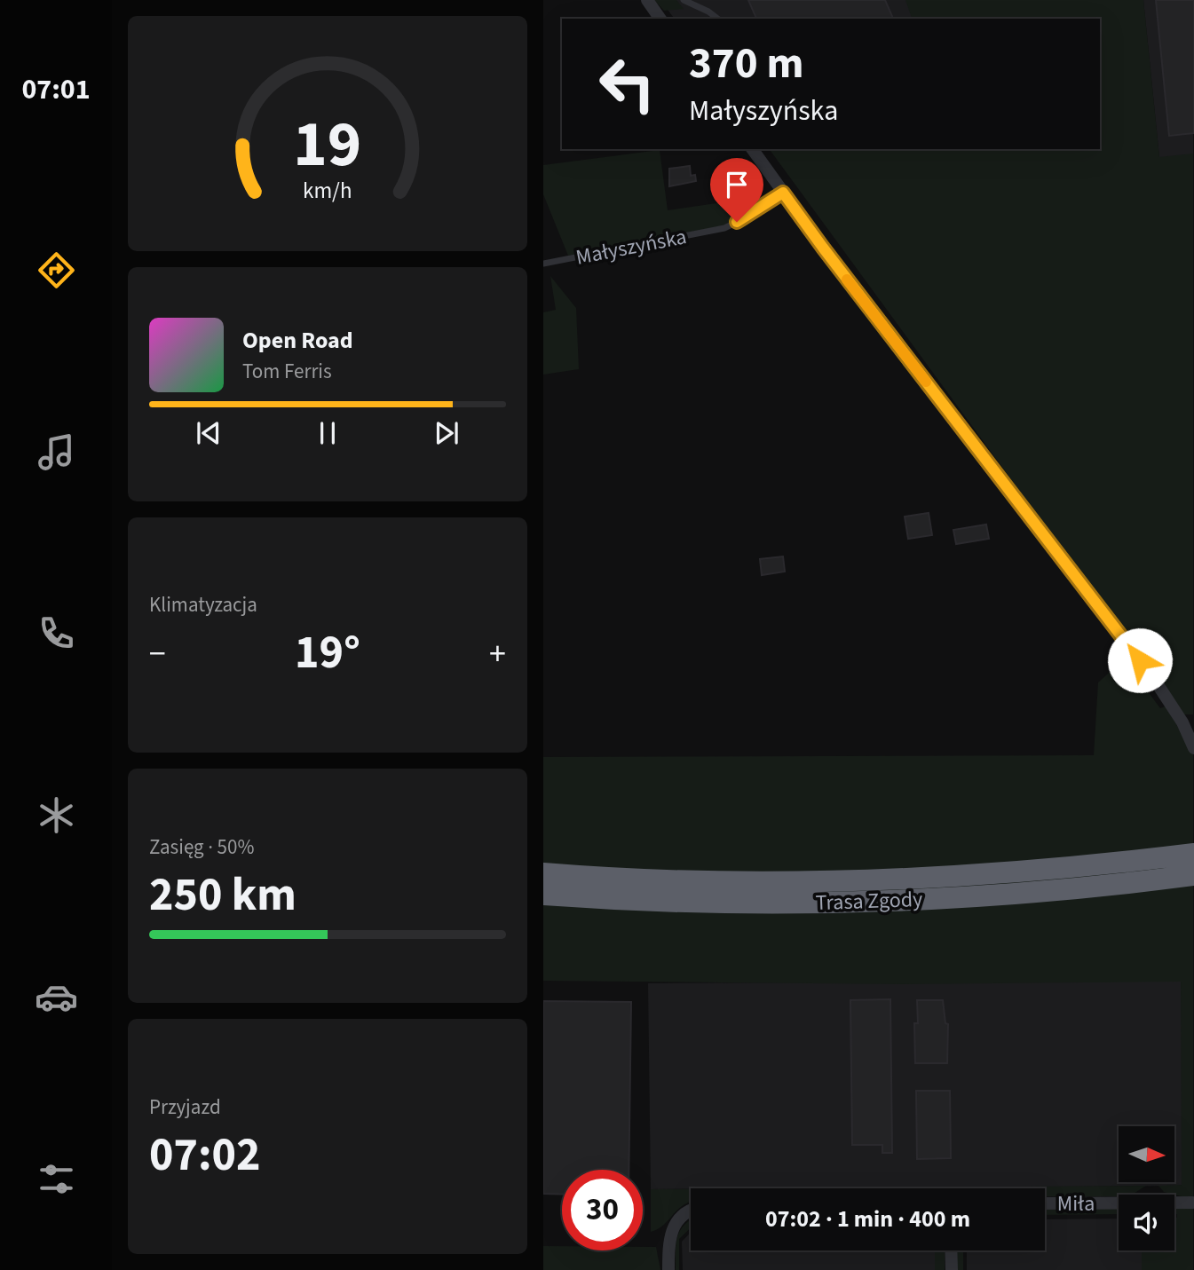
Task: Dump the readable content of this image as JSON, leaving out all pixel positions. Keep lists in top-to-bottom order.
{
  "streets": {
    "highway": ["Trasa Zgody"],
    "street": ["Miła"],
    "lane": ["Małyszyńska"]
  },
  "north": "right",
  "page": {
    "tabs": "07:01",
    "turn": ["370 m", "Małyszyńska"],
    "song": ["Open Road", "Tom Ferris"],
    "tile": [
      "Klimatyzacja",
      ["Zasięg · 50%", "250 km"],
      ["Przyjazd", "07:02"]
    ],
    "heat": ["−", "19°", "+"],
    "limit": "30",
    "trip": "07:02 · 1 min · 400 m",
    "gauge": ["19", "km/h"]
  }
}
